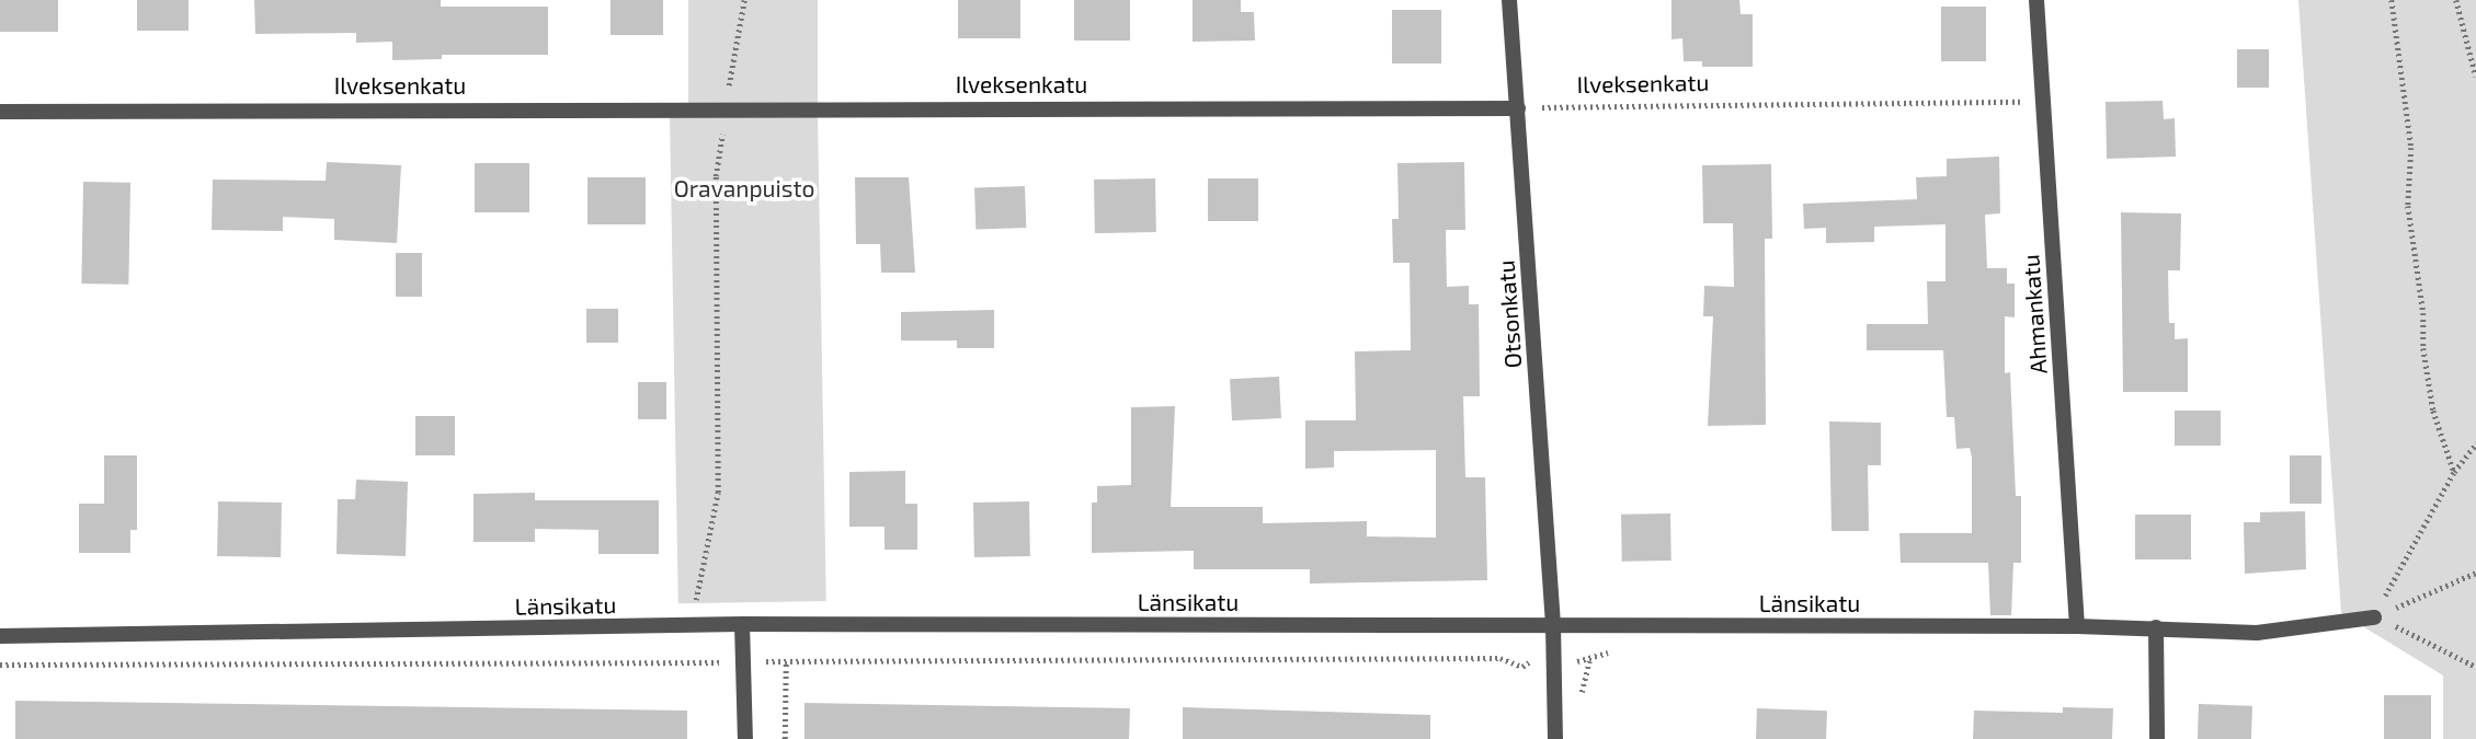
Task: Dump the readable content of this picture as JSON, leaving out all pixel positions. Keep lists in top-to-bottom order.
{
  "streets": {
    "street": [
      "Ilveksenkatu",
      "Otsonkatu",
      "Ahmankatu",
      "Länsikatu"
    ]
  },
  "crossings": [
    ["Ilveksenkatu", "Otsonkatu"],
    ["Ilveksenkatu", "Ahmankatu"],
    ["Otsonkatu", "Länsikatu"],
    ["Ahmankatu", "Länsikatu"]
  ],
  "parks": ["Oravanpuisto"]
}
